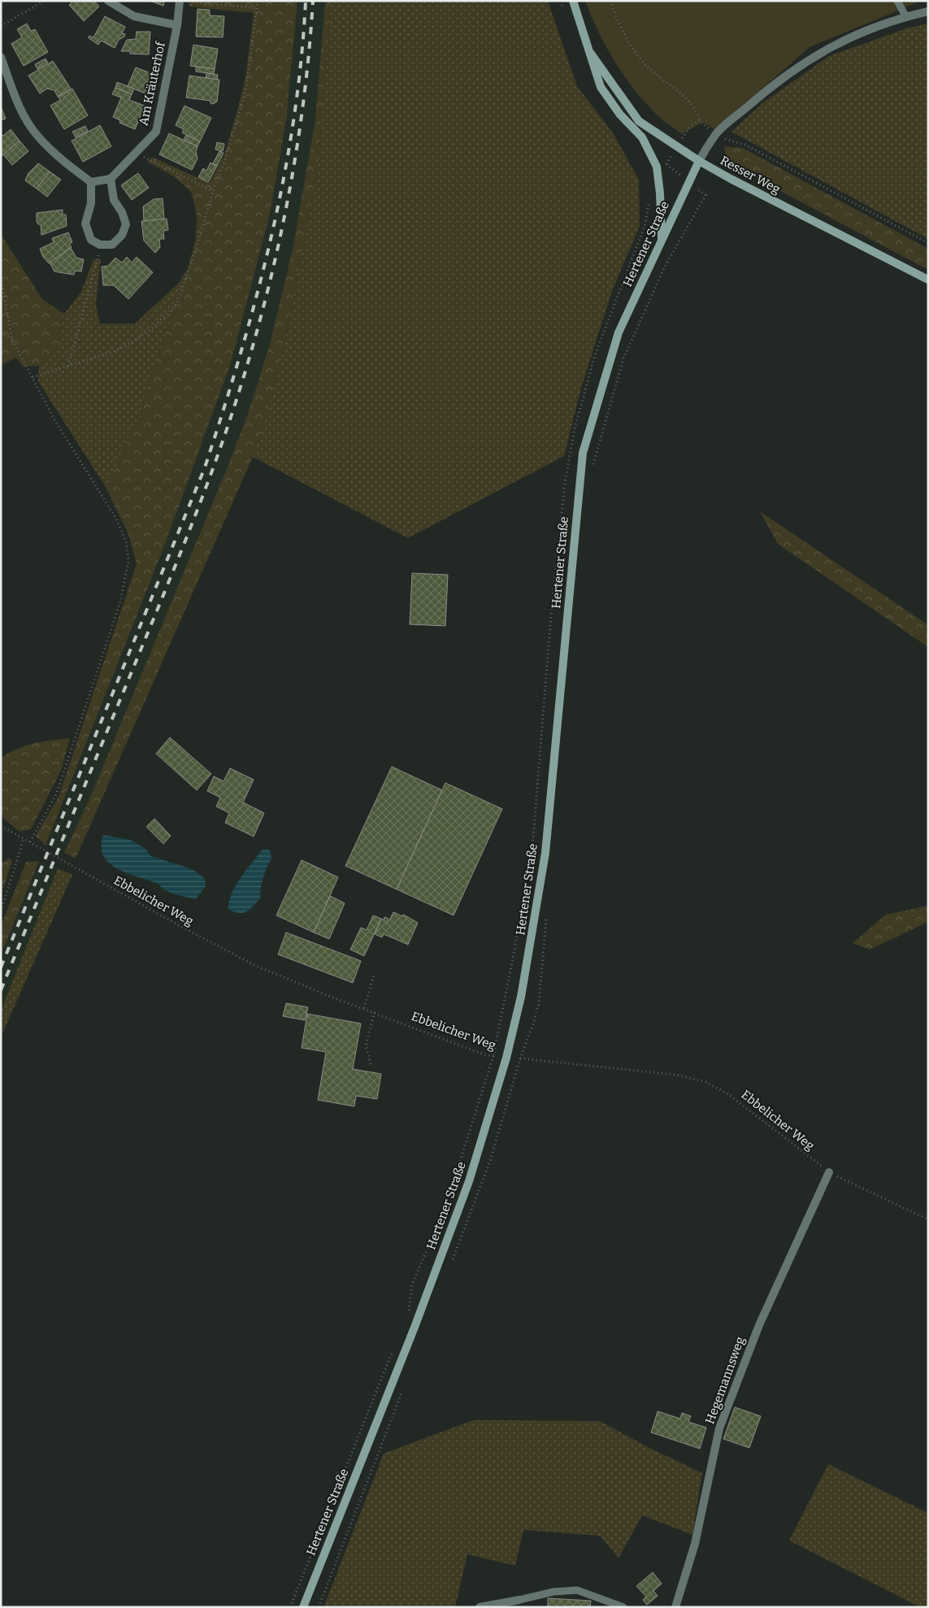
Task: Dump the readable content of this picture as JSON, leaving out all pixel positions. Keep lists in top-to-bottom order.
{
  "streets": {
    "main road": ["Resser Weg", "Hertener Straße"],
    "street": ["Am Kräuterhof", "Hegemannsweg"],
    "path": ["Ebbelicher Weg"]
  },
  "crossings": [
    ["Resser Weg", "Hertener Straße"],
    ["Hertener Straße", "Ebbelicher Weg"],
    ["Ebbelicher Weg", "Hegemannsweg"]
  ]
}
